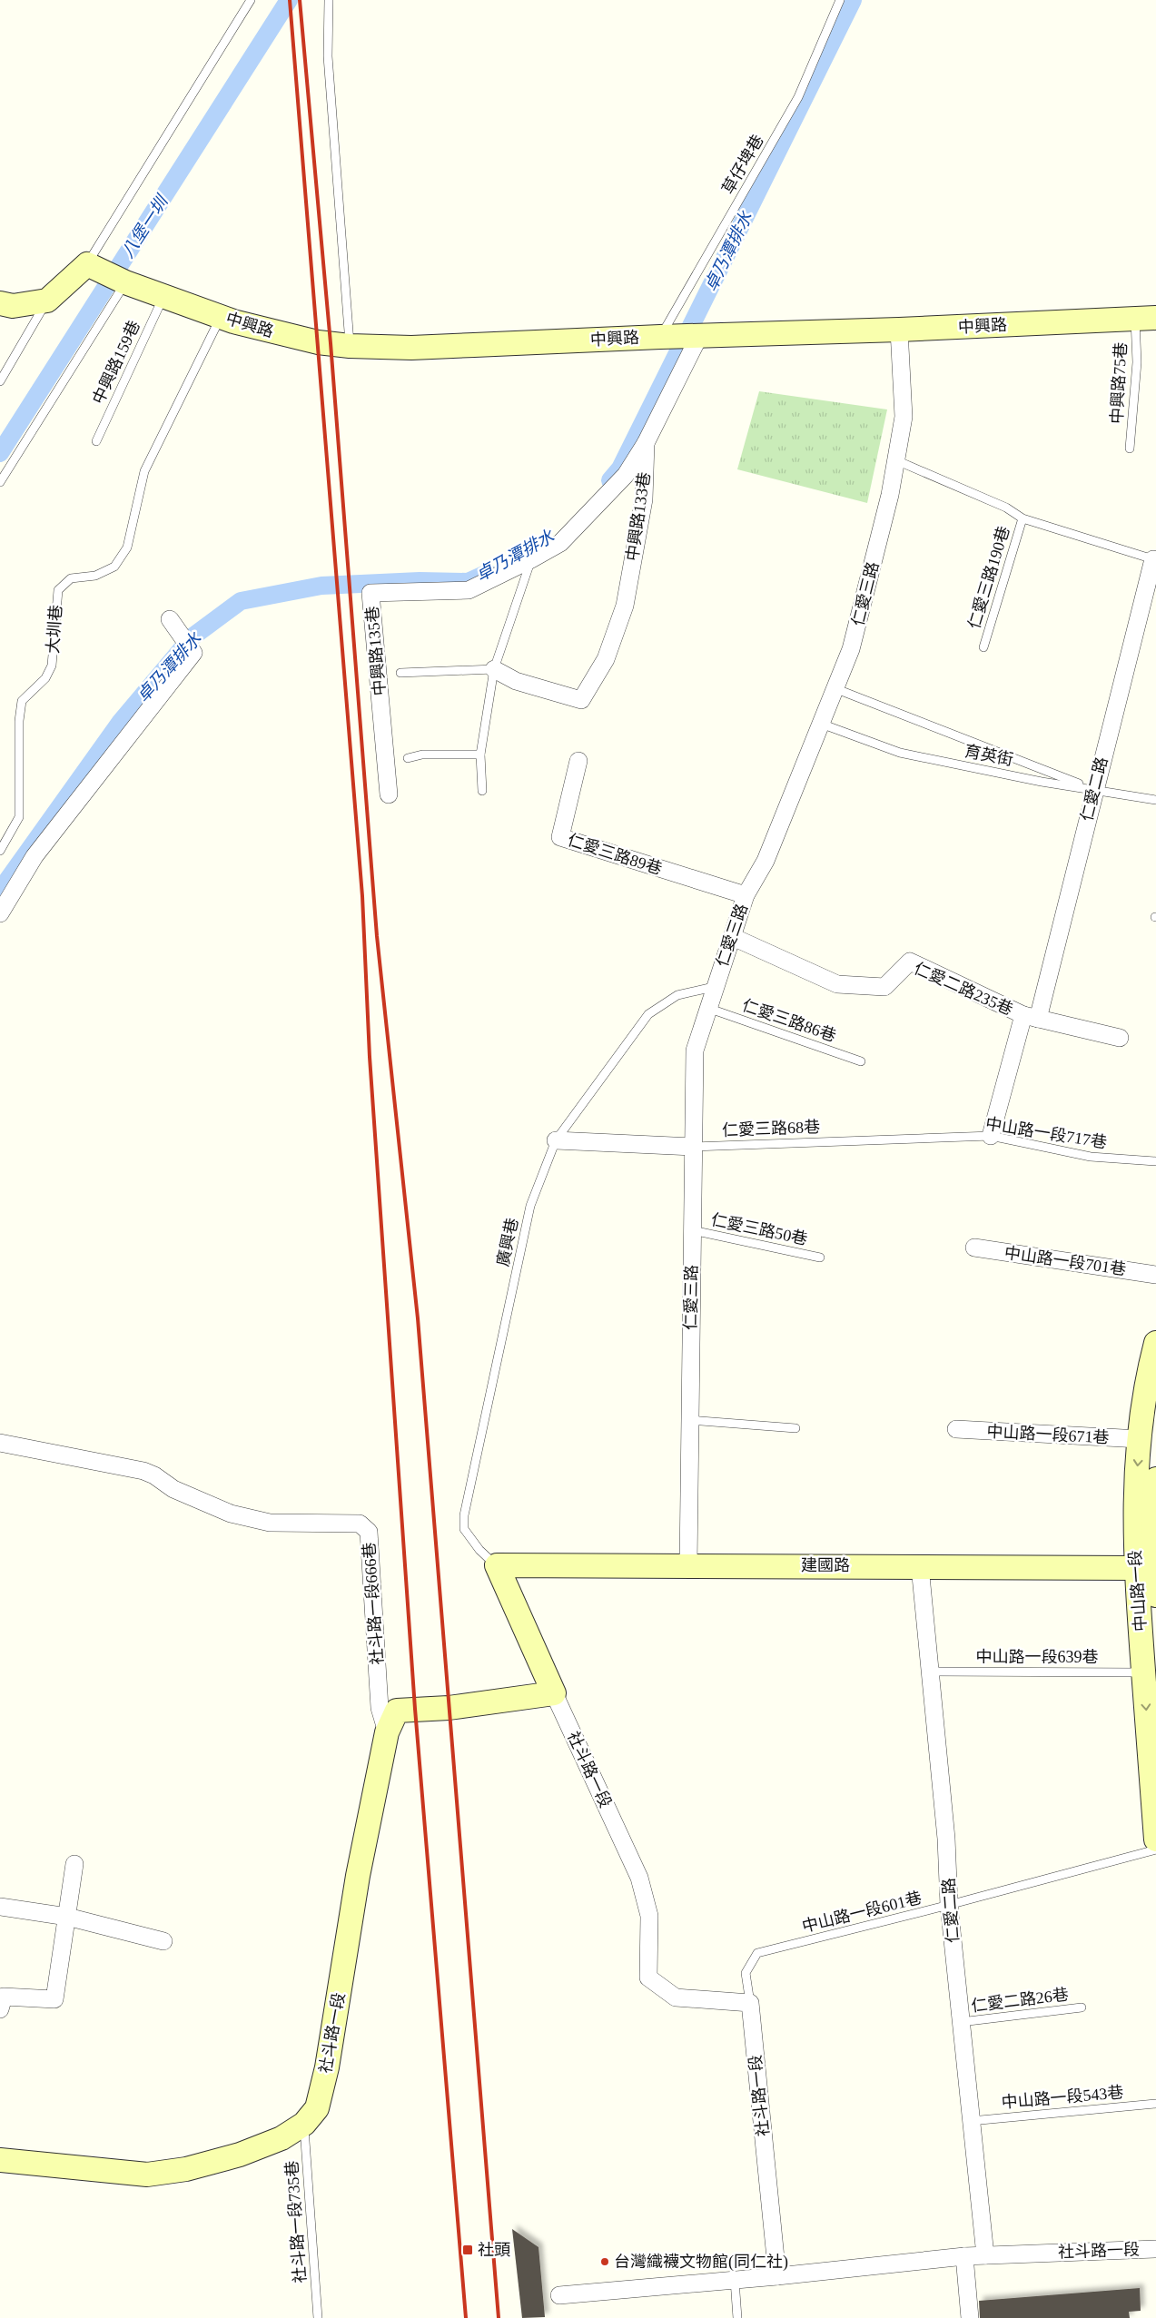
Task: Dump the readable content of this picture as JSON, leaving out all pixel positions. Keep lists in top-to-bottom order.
{
  "streets": {
    "street": [
      "中興路",
      "中興路133巷",
      "仁愛三路",
      "中興路135巷",
      "仁愛二路",
      "仁愛三路89巷",
      "仁愛二路235巷",
      "中山路一段701巷",
      "中山路一段671巷",
      "建國路",
      "中山路一段",
      "社斗路一段666巷",
      "社斗路一段"
    ],
    "lane": [
      "草仔埤巷",
      "中興路159巷",
      "中興路75巷",
      "仁愛三路190巷",
      "大圳巷",
      "育英街",
      "仁愛三路86巷",
      "仁愛三路68巷",
      "中山路一段717巷",
      "仁愛三路50巷",
      "廣興巷",
      "中山路一段639巷",
      "中山路一段601巷",
      "仁愛二路26巷",
      "中山路一段543巷",
      "社斗路一段735巷"
    ]
  },
  "crossings": [
    ["草仔埤巷", "中興路"],
    ["中興路", "中興路159巷"],
    ["中興路", "中興路75巷"],
    ["中興路", "中興路133巷"],
    ["中興路", "仁愛三路"],
    ["中興路", "大圳巷"],
    ["中興路133巷", "中興路135巷"],
    ["仁愛三路190巷", "仁愛三路"],
    ["仁愛三路", "育英街"],
    ["仁愛三路", "仁愛三路89巷"],
    ["仁愛三路", "仁愛二路235巷"],
    ["仁愛三路", "仁愛三路86巷"],
    ["仁愛三路", "仁愛三路68巷"],
    ["仁愛三路", "仁愛三路50巷"],
    ["仁愛三路", "廣興巷"],
    ["仁愛三路", "建國路"],
    ["育英街", "仁愛二路"],
    ["仁愛二路", "仁愛二路235巷"],
    ["仁愛二路", "中山路一段717巷"],
    ["仁愛二路", "建國路"],
    ["仁愛二路", "中山路一段639巷"],
    ["仁愛二路", "社斗路一段"],
    ["仁愛二路", "中山路一段601巷"],
    ["仁愛二路", "仁愛二路26巷"],
    ["仁愛二路", "中山路一段543巷"],
    ["仁愛三路68巷", "中山路一段717巷"],
    ["廣興巷", "建國路"],
    ["中山路一段671巷", "中山路一段"],
    ["建國路", "中山路一段"],
    ["中山路一段", "中山路一段639巷"],
    ["社斗路一段666巷", "社斗路一段"],
    ["社斗路一段", "中山路一段601巷"],
    ["社斗路一段", "社斗路一段735巷"]
  ],
  "one_way": ["中山路一段"],
  "water": ["八堡一圳", "卓乃潭排水"],
  "places": {
    "transit": ["社頭"],
    "other": ["台灣織襪文物館(同仁社)"]
  }
}
